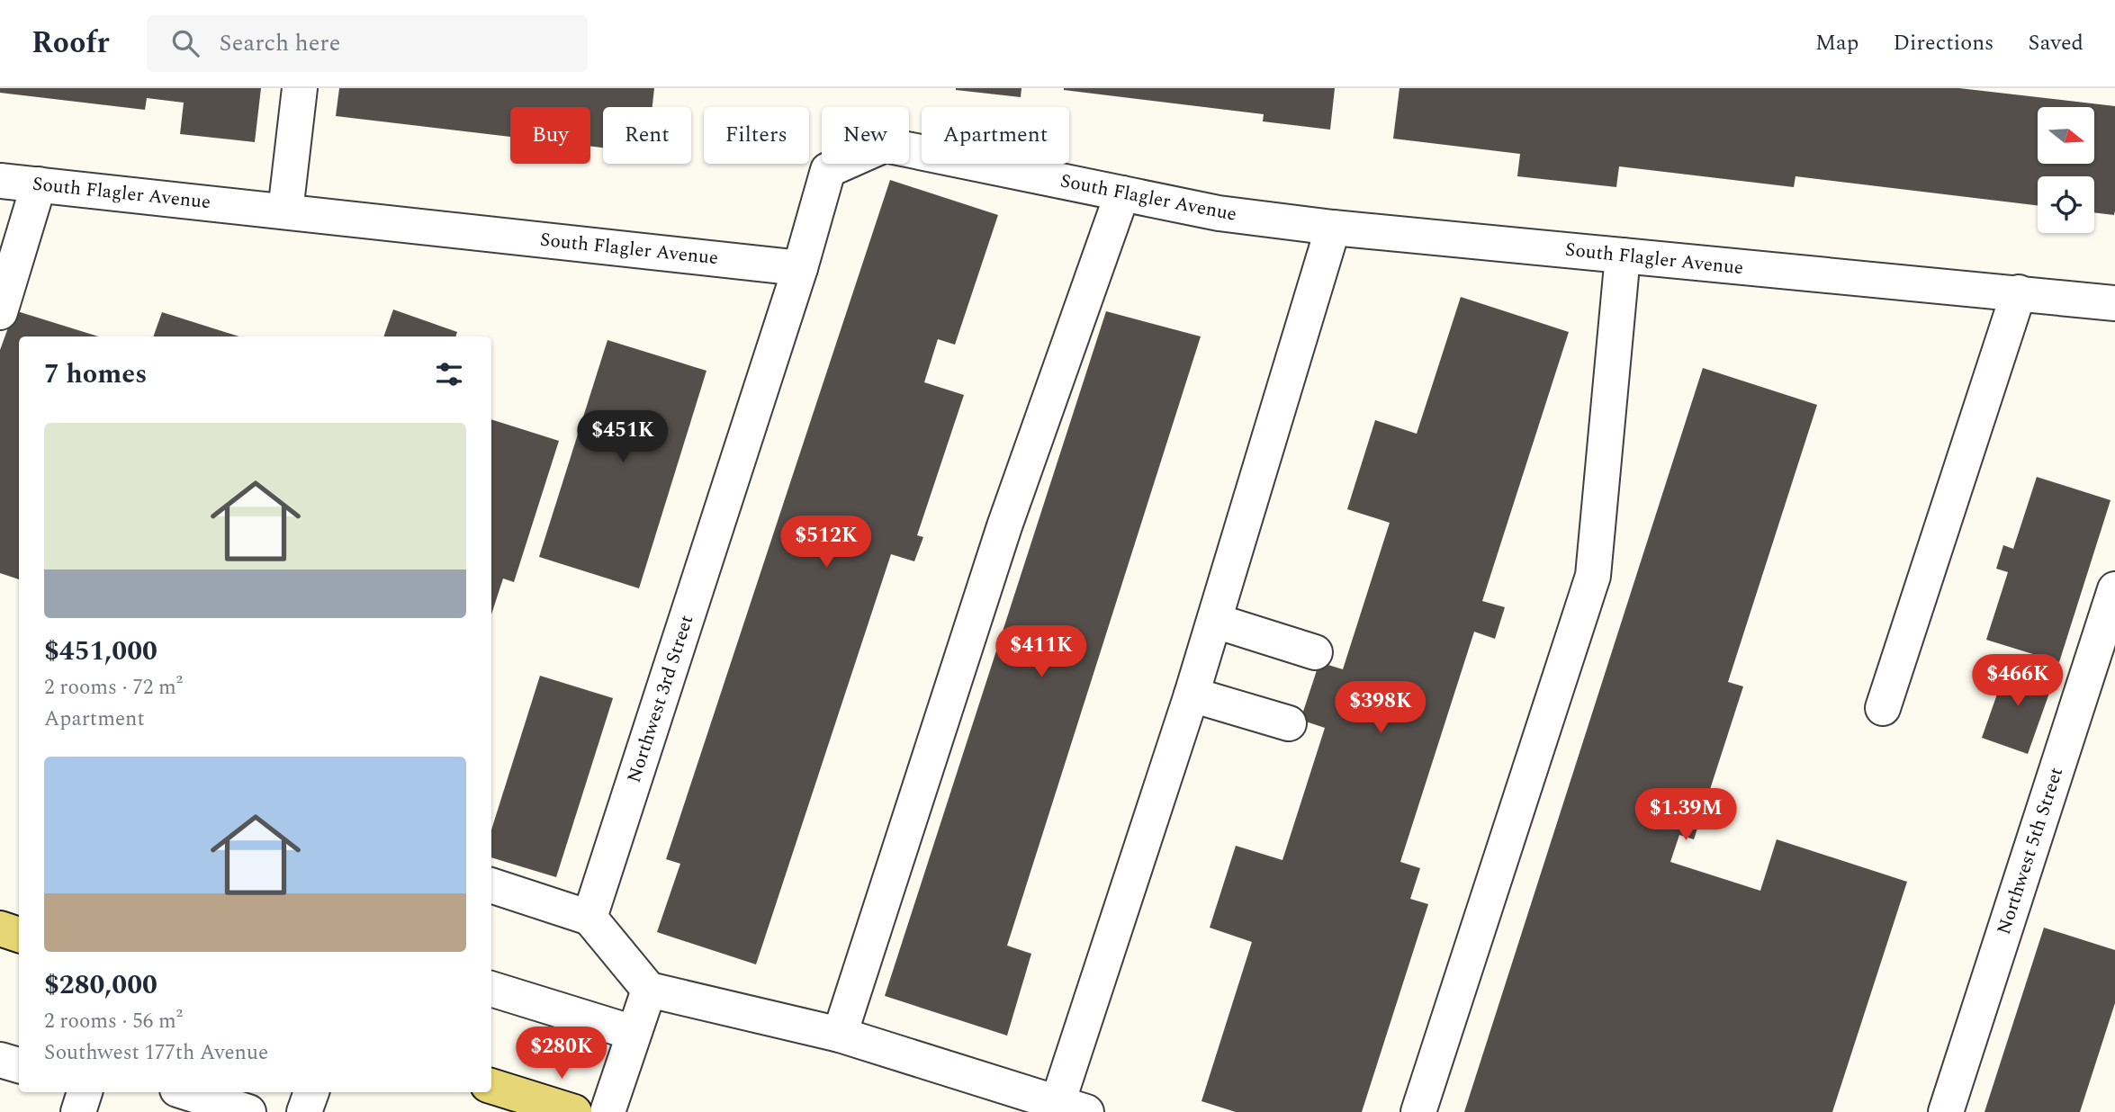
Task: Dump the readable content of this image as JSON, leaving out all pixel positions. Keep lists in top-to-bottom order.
{
  "streets": {
    "street": ["South Flagler Avenue", "Northwest 3rd Street", "Northwest 5th Street"]
  },
  "crossings": [
    ["South Flagler Avenue", "Northwest 3rd Street"]
  ],
  "north": "right",
  "page": {
    "header": "Roofr",
    "search": "Search here",
    "nav": ["Map", "Directions", "Saved"],
    "chip": [
      "Buy",
      "Rent",
      "Filters",
      "New",
      "Apartment"
    ],
    "heading": "7 homes",
    "price": [
      "$451K",
      "$512K",
      "$411K",
      "$466K",
      "$398K",
      "$1.39M",
      "$280K"
    ],
    "list": [
      {
        "name": "$451,000",
        "note": "2 rooms · 72 m² · Apartment"
      },
      {
        "name": "$280,000",
        "note": "2 rooms · 56 m² · Southwest 177th Avenue"
      }
    ]
  }
}
